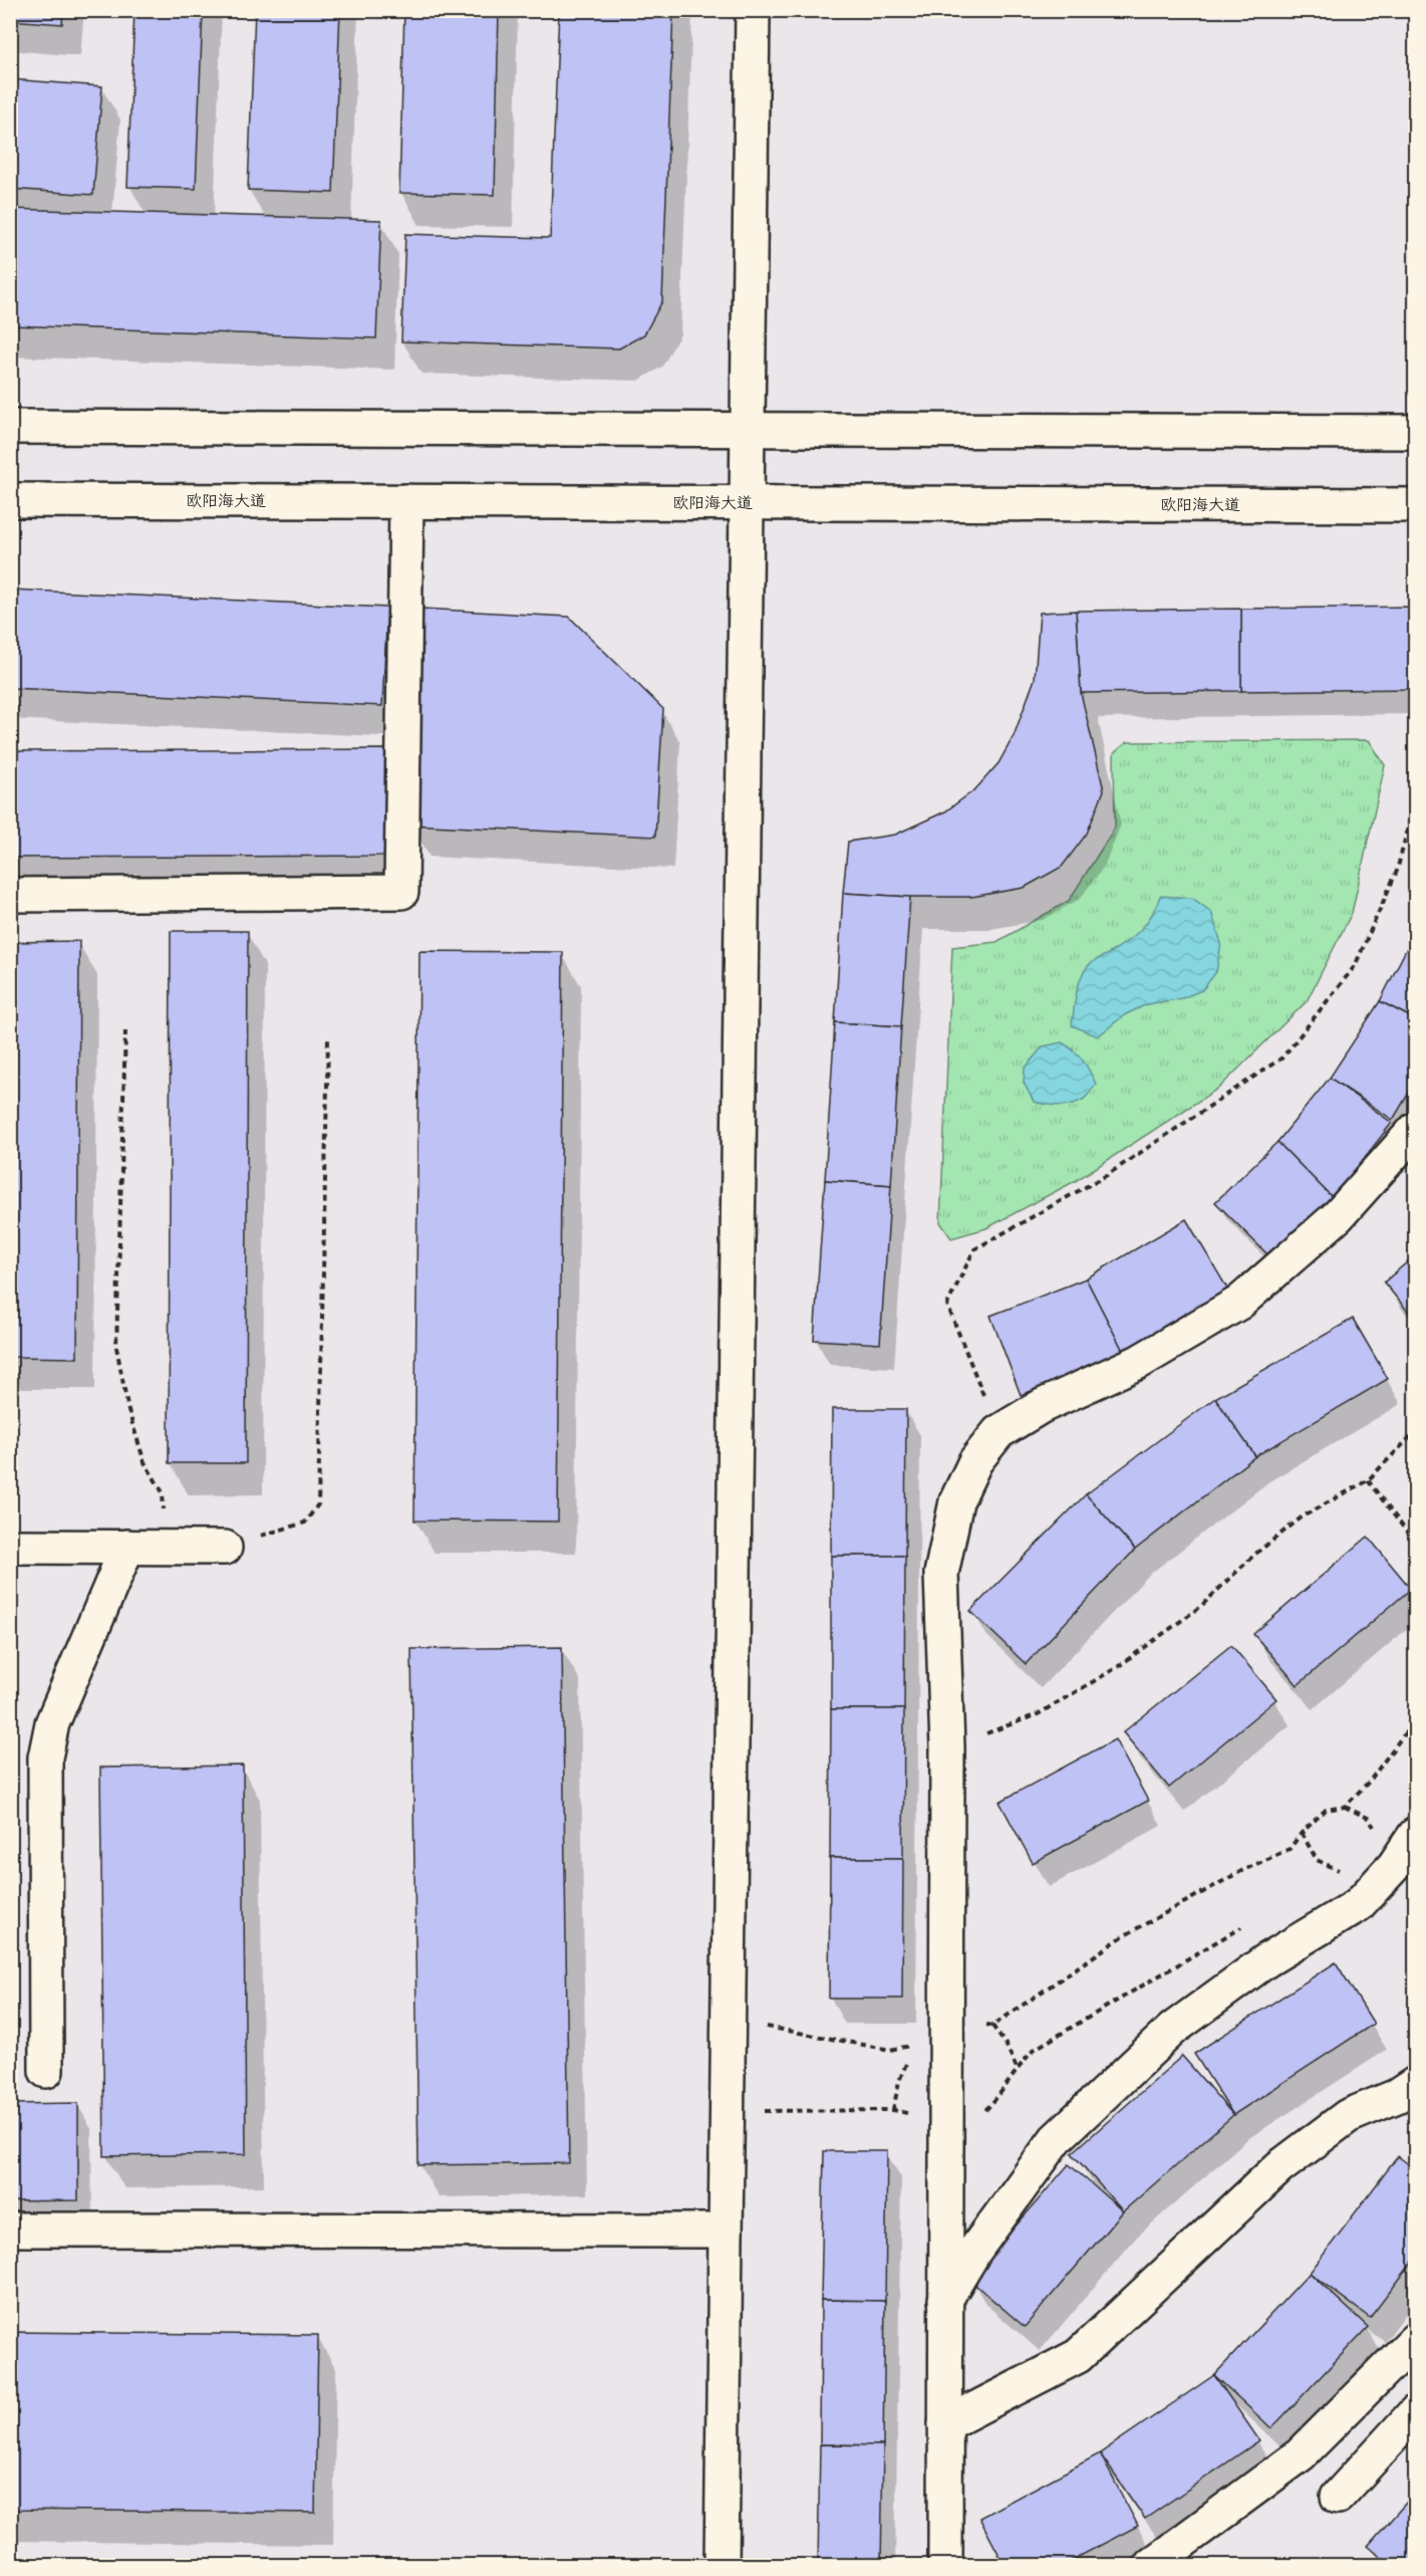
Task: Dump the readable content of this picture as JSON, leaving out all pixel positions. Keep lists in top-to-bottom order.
{
  "streets": {
    "main road": ["欧阳海大道"]
  }
}
